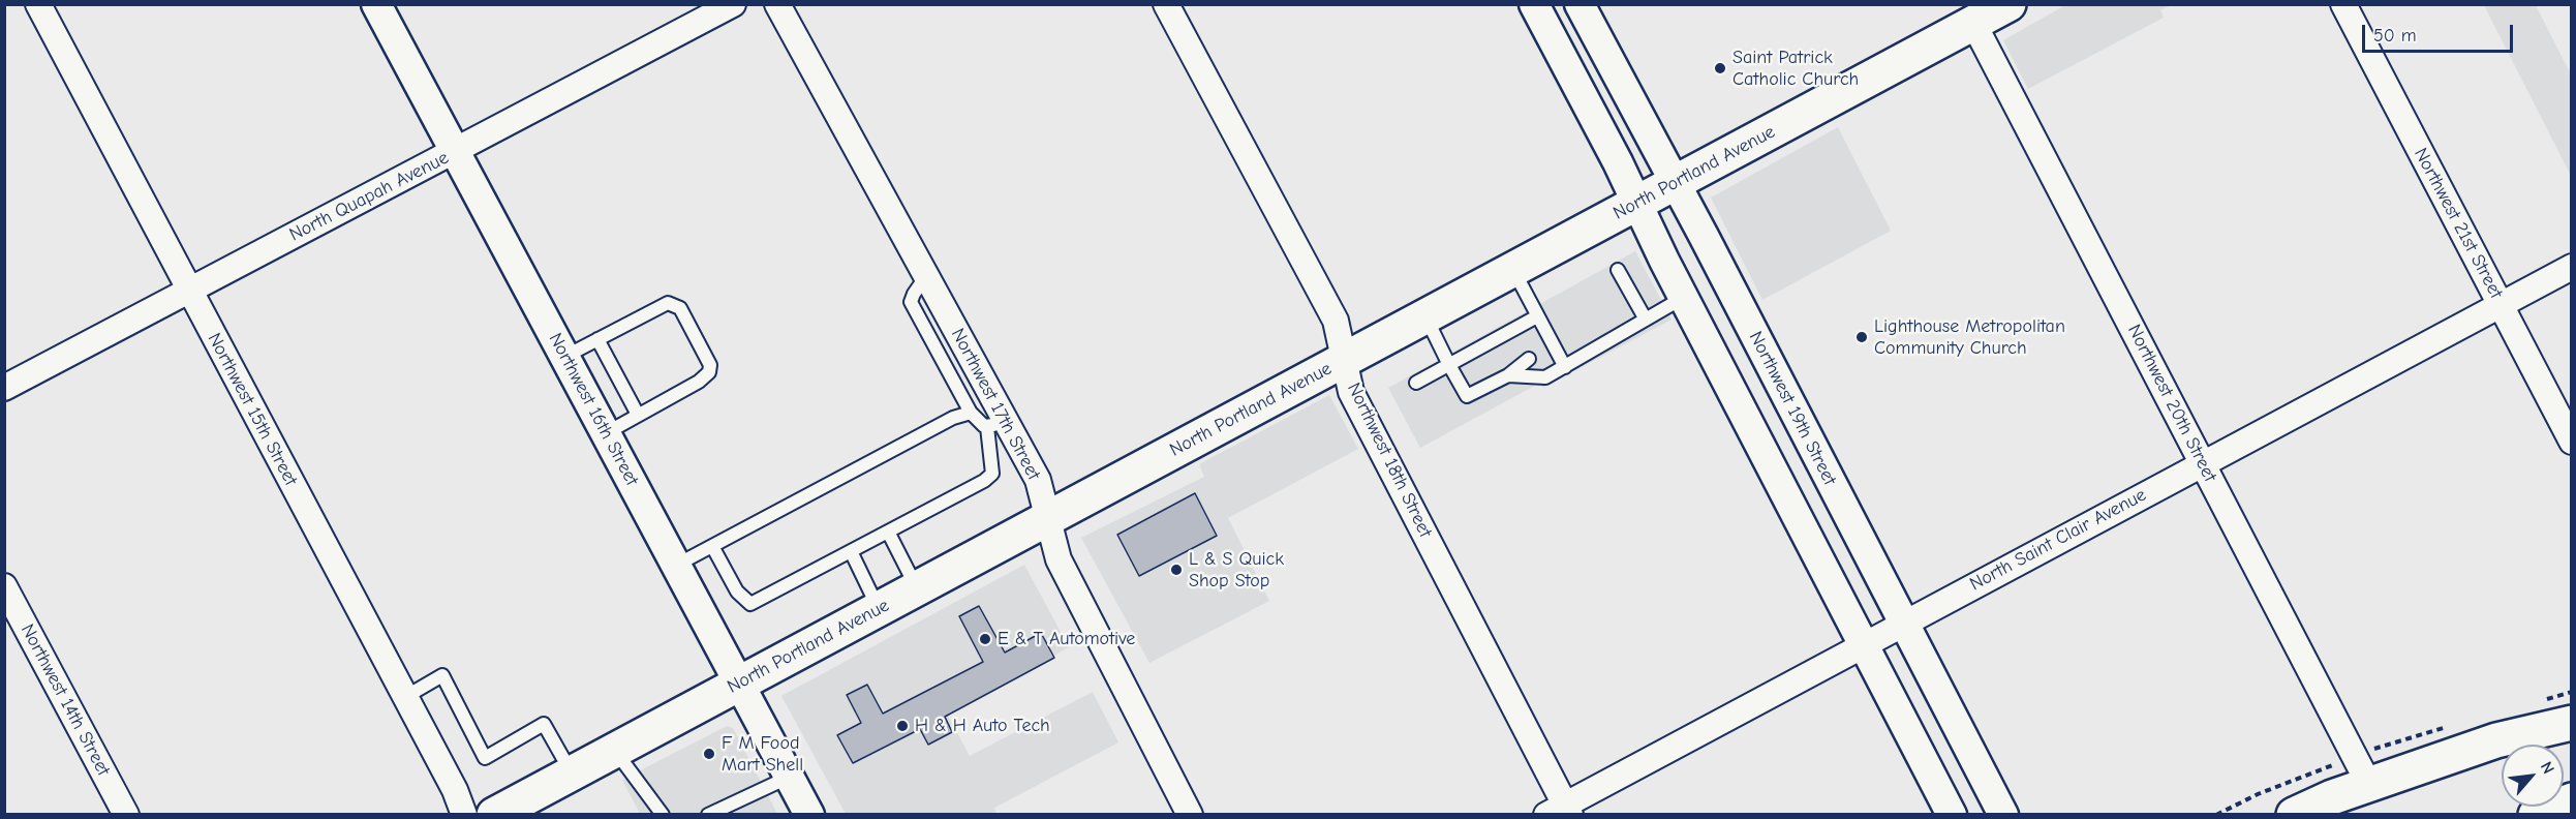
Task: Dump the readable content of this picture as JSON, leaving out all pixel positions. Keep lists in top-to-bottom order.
{
  "streets": {
    "main road": ["North Portland Avenue"],
    "street": [
      "North Quapah Avenue",
      "Northwest 21st Street",
      "Northwest 20th Street",
      "Northwest 17th Street",
      "Northwest 19th Street",
      "Northwest 15th Street",
      "Northwest 16th Street",
      "Northwest 18th Street",
      "North Saint Clair Avenue",
      "Northwest 14th Street"
    ]
  },
  "crossings": [
    ["North Portland Avenue", "Northwest 20th Street"],
    ["North Portland Avenue", "Northwest 17th Street"],
    ["North Portland Avenue", "Northwest 19th Street"],
    ["North Portland Avenue", "Northwest 16th Street"],
    ["North Portland Avenue", "Northwest 18th Street"],
    ["North Quapah Avenue", "Northwest 15th Street"],
    ["North Quapah Avenue", "Northwest 16th Street"],
    ["Northwest 21st Street", "North Saint Clair Avenue"],
    ["Northwest 20th Street", "North Saint Clair Avenue"],
    ["Northwest 19th Street", "North Saint Clair Avenue"],
    ["Northwest 18th Street", "North Saint Clair Avenue"]
  ],
  "places": [
    "Saint Patrick Catholic Church",
    "Lighthouse Metropolitan Community Church",
    "L & S Quick Shop Stop",
    "E & T Automotive",
    "H & H Auto Tech",
    "F M Food Mart Shell"
  ],
  "scale_bar": "50 m",
  "north": "top right"
}
